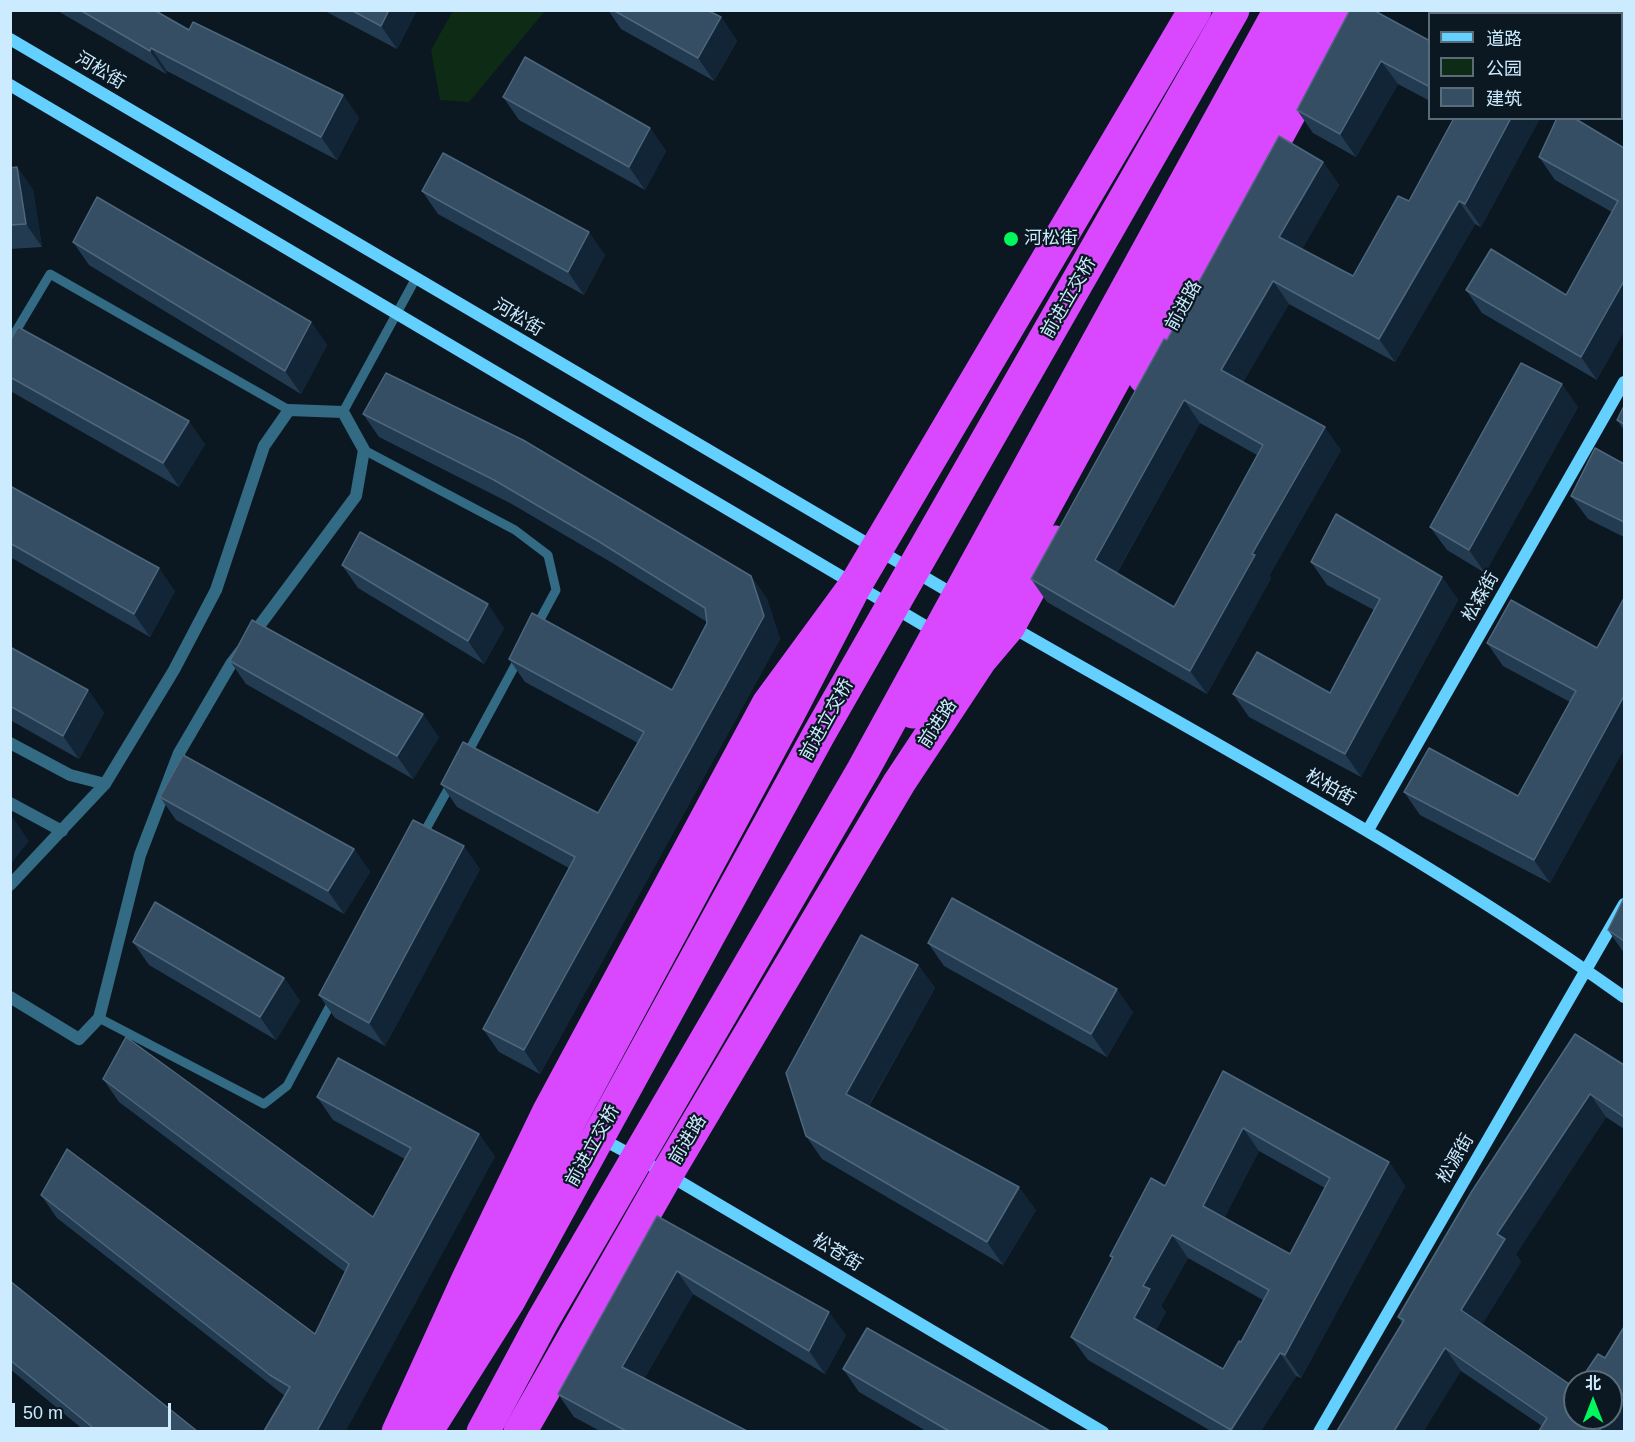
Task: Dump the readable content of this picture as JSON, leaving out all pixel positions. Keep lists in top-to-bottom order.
{
  "streets": {
    "highway": ["前进立交桥", "前进路"],
    "street": [
      "河松街",
      "松森街",
      "松柏街",
      "松源街",
      "松苍街"
    ]
  },
  "crossings": [
    ["河松街", "前进路"],
    ["河松街", "松柏街"],
    ["前进路", "松柏街"],
    ["前进路", "松苍街"],
    ["松森街", "松柏街"],
    ["松柏街", "松源街"]
  ],
  "places": ["河松街"],
  "legend": ["道路", "公园", "建筑"],
  "scale_bar": "50 m",
  "north": "top"
}
